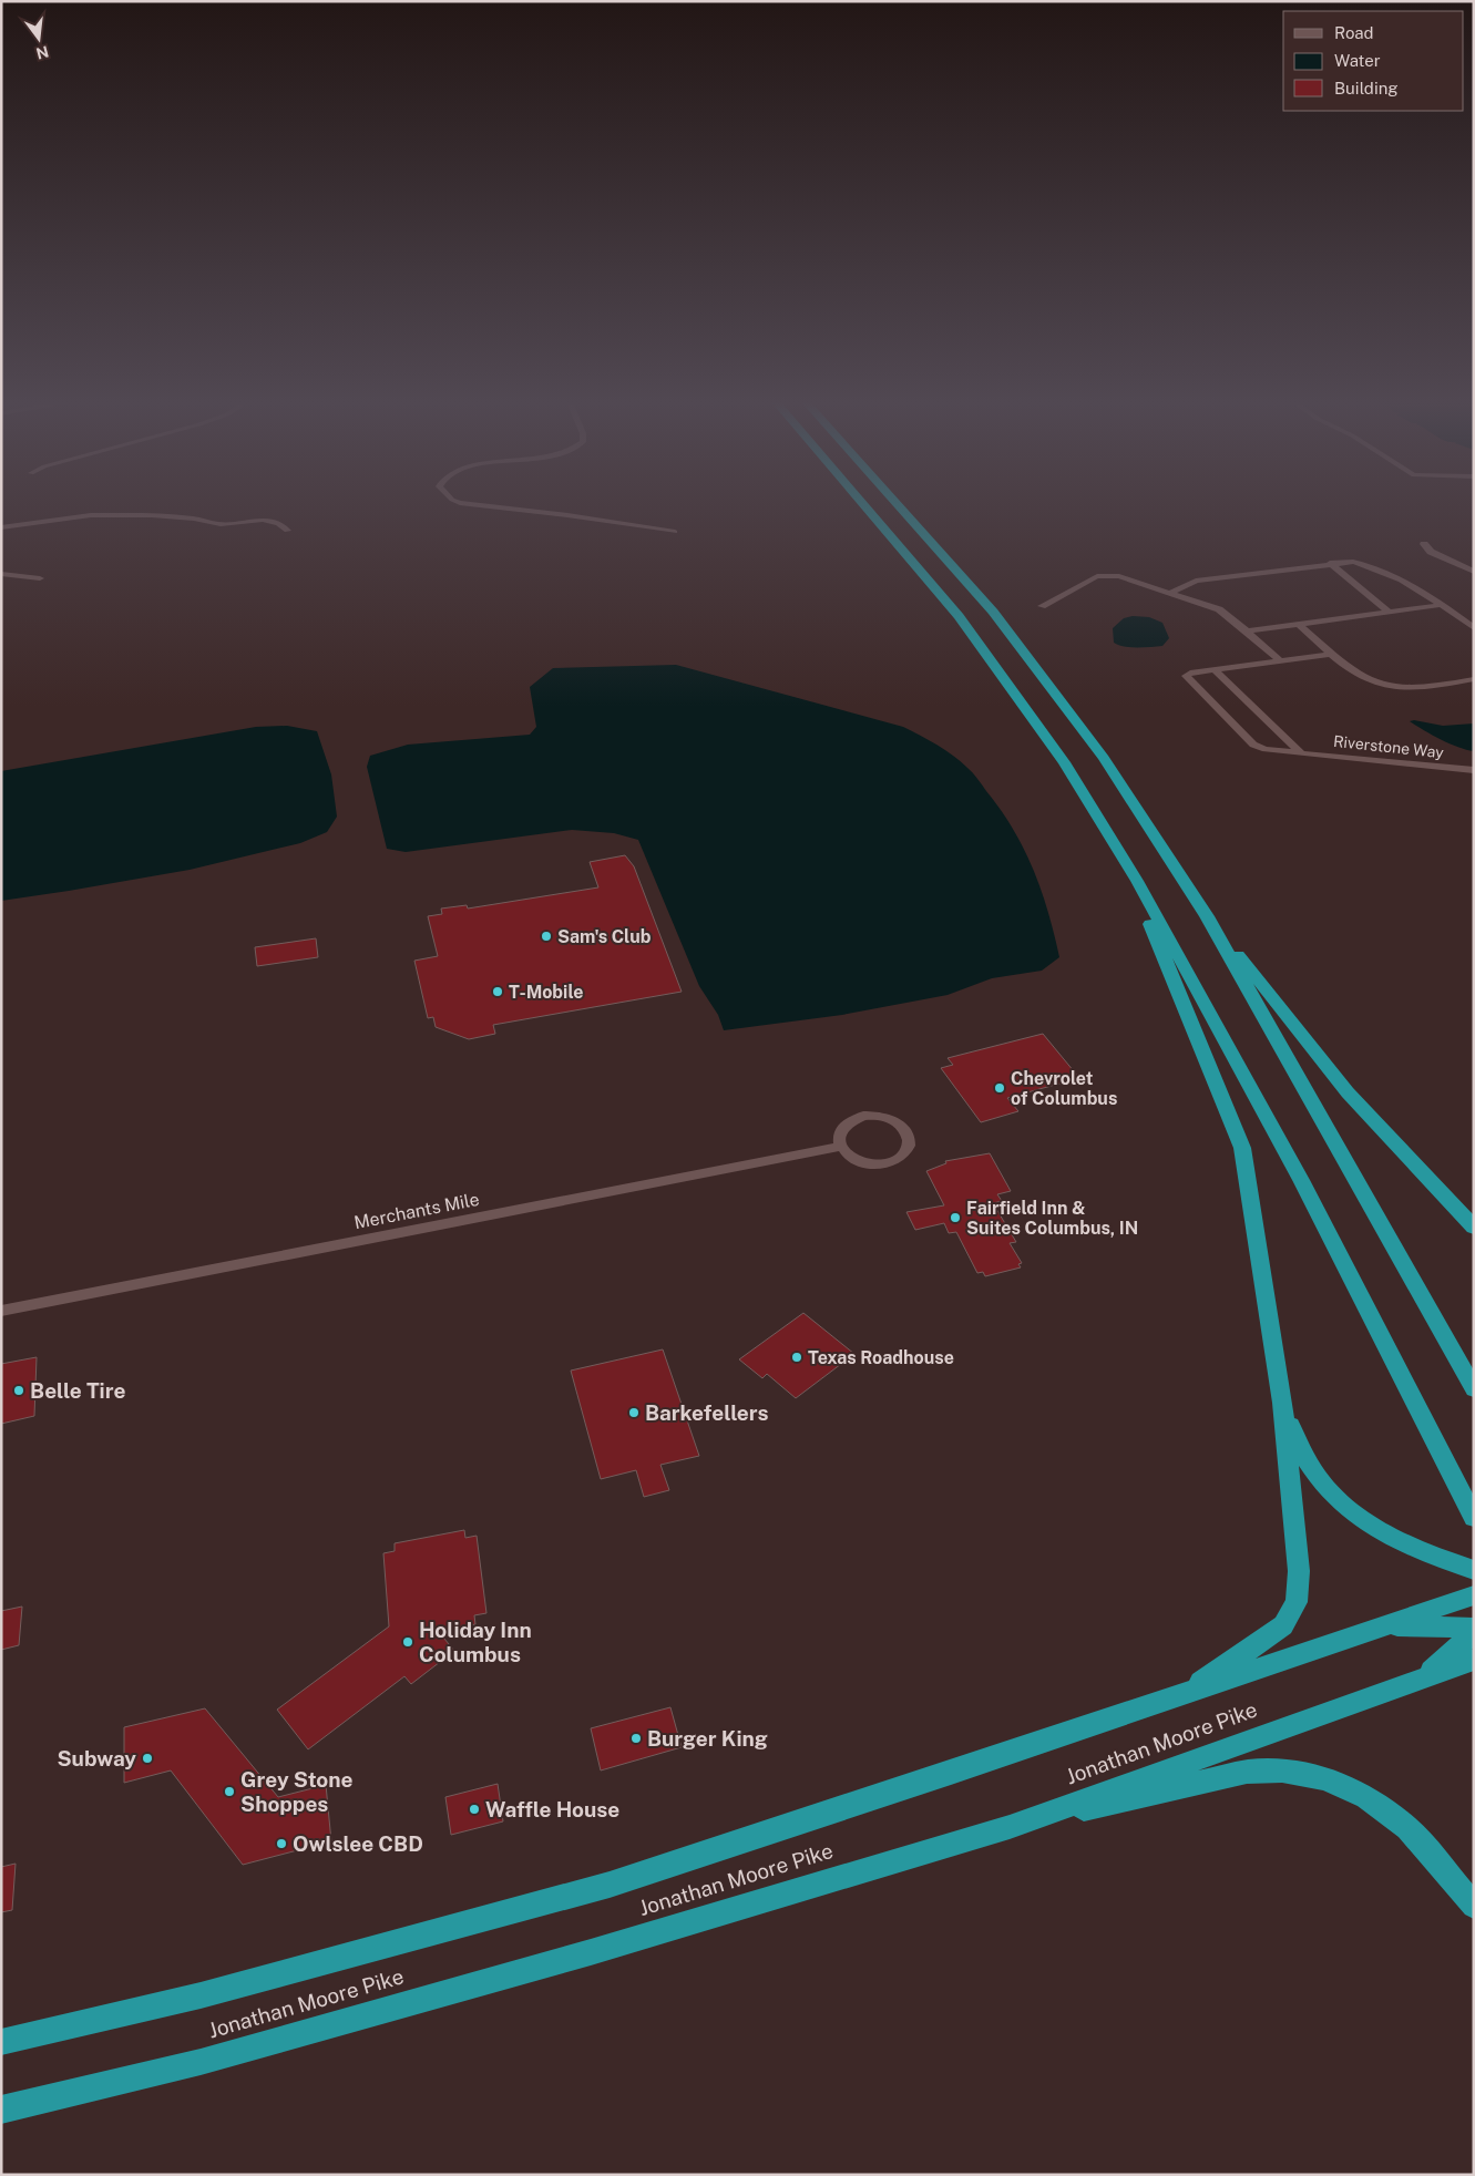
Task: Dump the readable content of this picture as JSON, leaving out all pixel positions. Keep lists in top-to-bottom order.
{
  "streets": {
    "highway": ["Jonathan Moore Pike"],
    "street": ["Riverstone Way", "Merchants Mile"]
  },
  "places": [
    "Sam's Club",
    "T-Mobile",
    "Chevrolet of Columbus",
    "Fairfield Inn & Suites Columbus, IN",
    "Texas Roadhouse",
    "Belle Tire",
    "Barkefellers",
    "Holiday Inn Columbus",
    "Burger King",
    "Subway",
    "Grey Stone Shoppes",
    "Waffle House",
    "Owlslee CBD"
  ],
  "legend": ["Road", "Water", "Building"],
  "north": "bottom"
}
